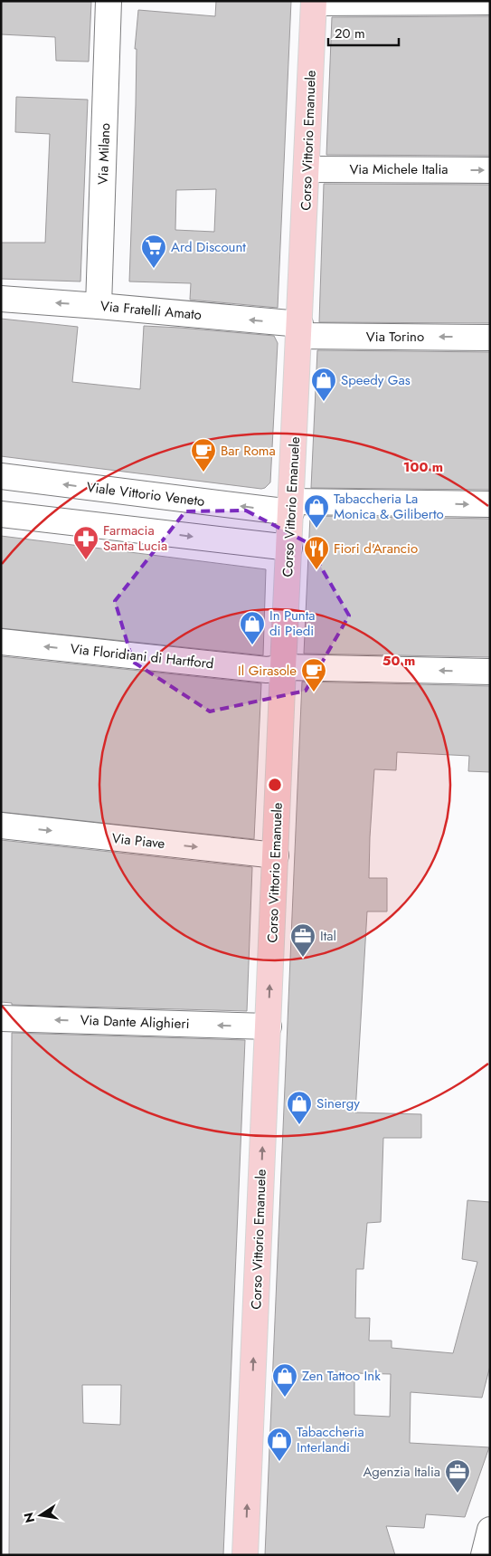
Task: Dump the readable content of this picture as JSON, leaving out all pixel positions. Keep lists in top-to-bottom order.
{
  "streets": {
    "main road": ["Corso Vittorio Emanuele"],
    "street": [
      "Via Milano",
      "Via Michele Italia",
      "Via Fratelli Amato",
      "Via Torino",
      "Viale Vittorio Veneto",
      "Via Floridiani di Hartford",
      "Via Piave",
      "Via Dante Alighieri"
    ]
  },
  "crossings": [
    ["Corso Vittorio Emanuele", "Via Michele Italia"],
    ["Corso Vittorio Emanuele", "Via Fratelli Amato"],
    ["Corso Vittorio Emanuele", "Via Torino"],
    ["Corso Vittorio Emanuele", "Viale Vittorio Veneto"],
    ["Corso Vittorio Emanuele", "Via Floridiani di Hartford"],
    ["Corso Vittorio Emanuele", "Via Piave"],
    ["Corso Vittorio Emanuele", "Via Dante Alighieri"],
    ["Via Milano", "Via Fratelli Amato"],
    ["Via Fratelli Amato", "Via Torino"]
  ],
  "one_way": [
    "Corso Vittorio Emanuele",
    "Via Torino",
    "Via Piave",
    "Via Dante Alighieri"
  ],
  "places": {
    "supermarket": ["Ard Discount"],
    "shop": [
      "Speedy Gas",
      "Tabaccheria La Monica & Giliberto",
      "In Punta di Piedi",
      "Sinergy",
      "Zen Tattoo Ink",
      "Tabaccheria Interlandi"
    ],
    "cafe": ["Bar Roma", "Il Girasole"],
    "pharmacy": ["Farmacia Santa Lucia"],
    "restaurant": ["Fiori d'Arancio"],
    "office": ["Ital", "Agenzia Italia"]
  },
  "scale_bar": "20 m",
  "north": "left",
  "rings": ["100 m", "50 m"]
}
